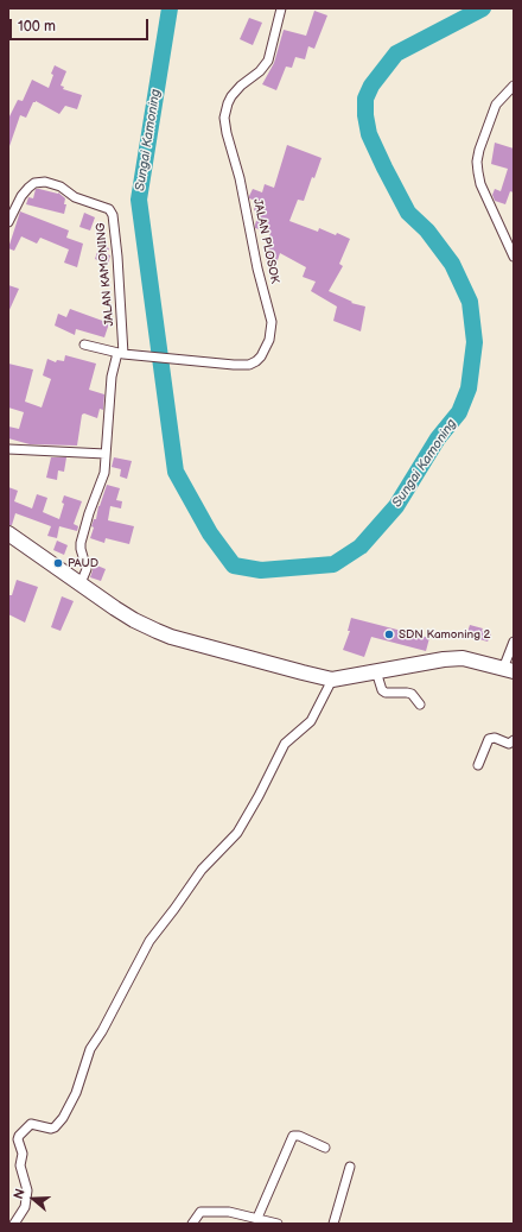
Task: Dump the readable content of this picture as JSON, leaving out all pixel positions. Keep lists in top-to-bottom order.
{
  "streets": {
    "street": ["JALAN PLOSOK", "JALAN KAMONING"]
  },
  "crossings": [
    ["JALAN PLOSOK", "JALAN KAMONING"]
  ],
  "water": ["Sungai Kamoning"],
  "places": ["PAUD", "SDN Kamoning 2"],
  "scale_bar": "100 m",
  "north": "left"
}
